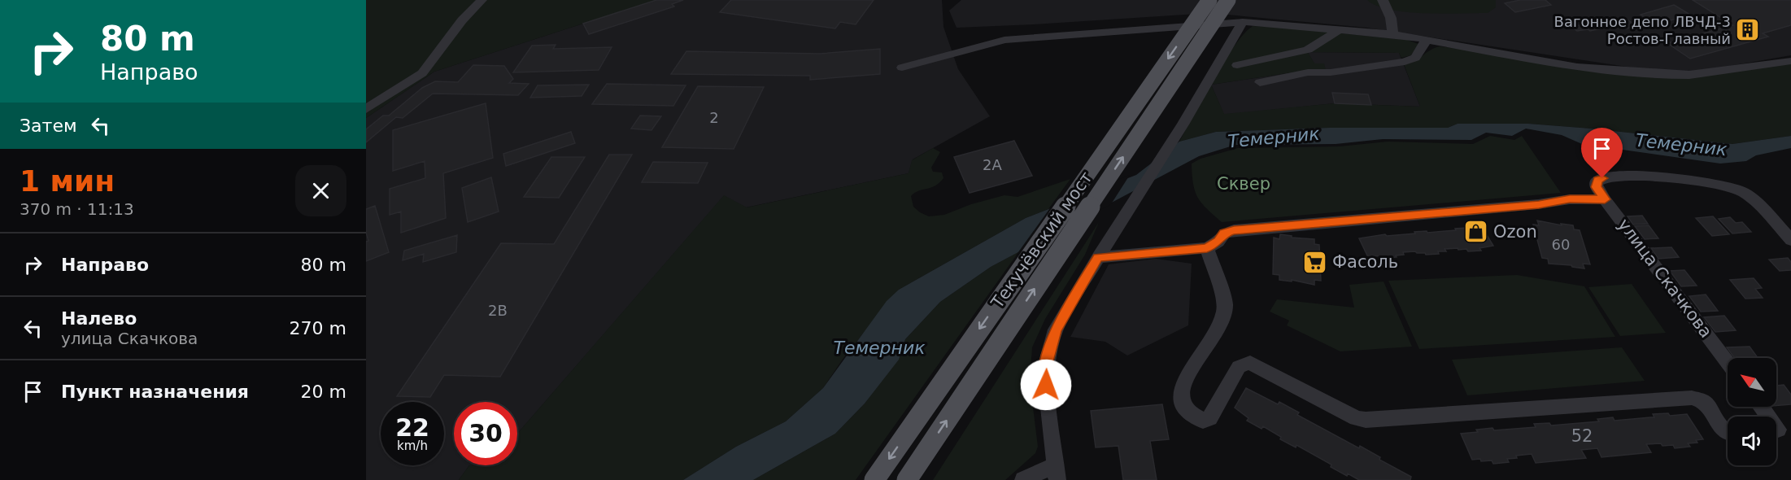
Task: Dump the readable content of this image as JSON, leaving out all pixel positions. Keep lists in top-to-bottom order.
{
  "streets": {
    "main road": ["Текучёвский мост"],
    "street": ["улица Скачкова"]
  },
  "water": ["Темерник"],
  "parks": ["Сквер"],
  "places": {
    "building": ["Вагонное депо ЛВЧД-3 Ростов-Главный"],
    "shop": ["Ozon"],
    "supermarket": ["Фасоль"]
  },
  "house_numbers": [
    "2",
    "2А",
    "60",
    "2В",
    "52"
  ],
  "north": "top left",
  "page": {
    "turn": ["80 m", "Направо"],
    "then": "Затем",
    "heading": ["1 мин", "370 m · 11:13"],
    "list": [
      {
        "name": "Направо",
        "value": "80 m"
      },
      {
        "name": "Налево",
        "note": "улица Скачкова",
        "value": "270 m"
      },
      {
        "name": "Пункт назначения",
        "value": "20 m"
      }
    ],
    "speed": "22 km/h",
    "limit": "30"
  }
}
